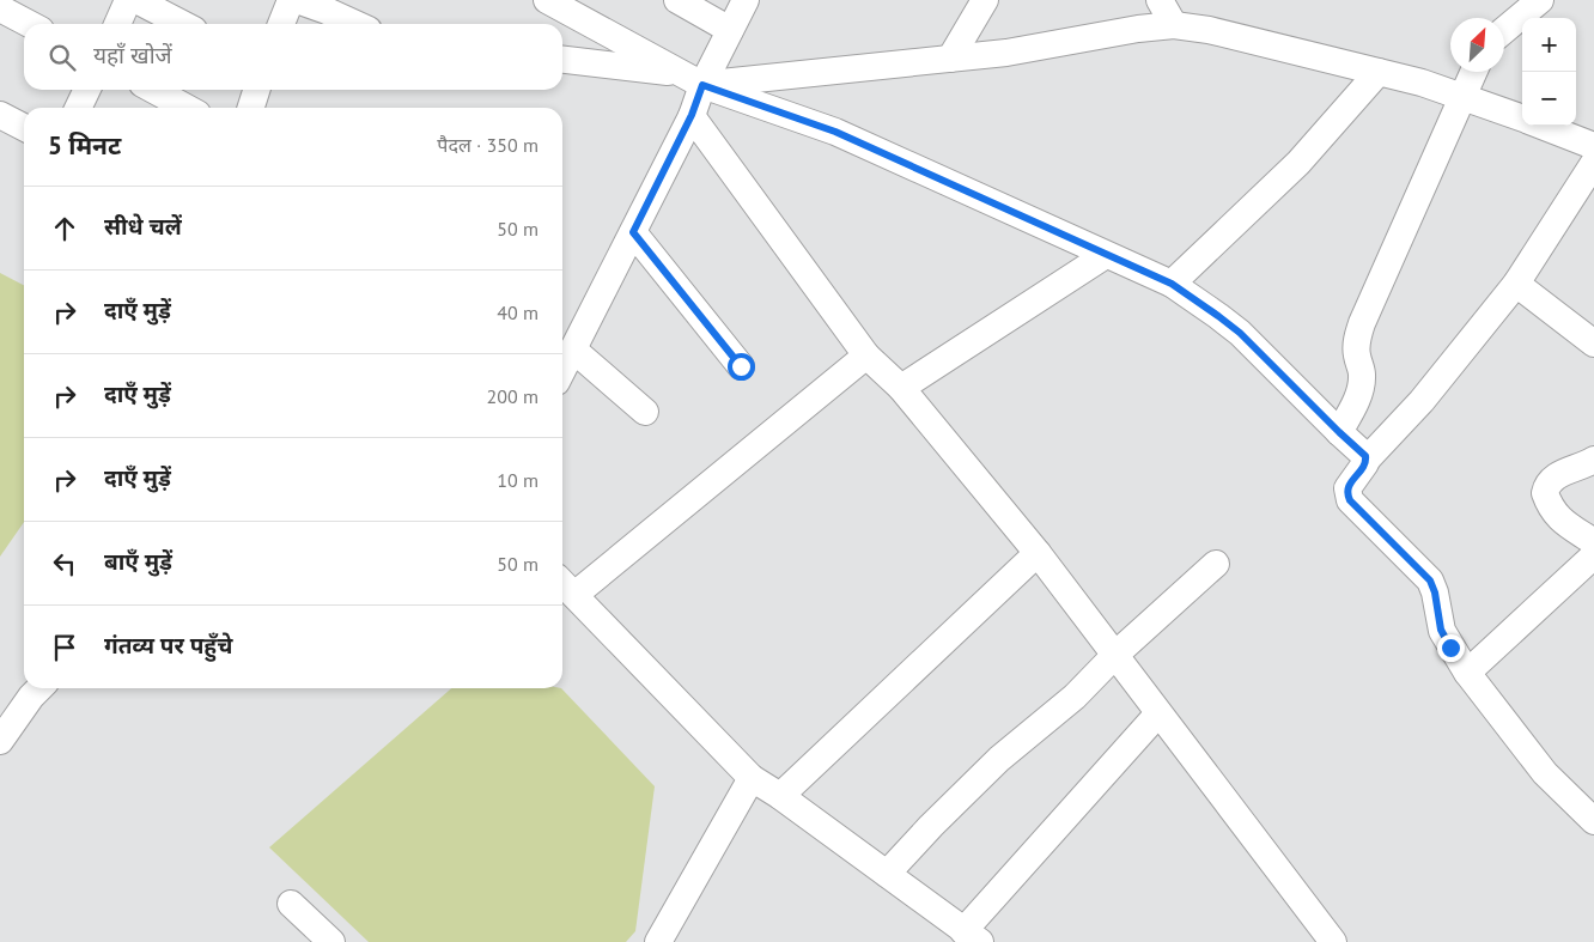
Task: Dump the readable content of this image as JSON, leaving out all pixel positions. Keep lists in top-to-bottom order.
{
  "north": "top right",
  "page": {
    "map_buttons": ["+", "−"],
    "search": "यहाँ खोजें",
    "heading": ["5 मिनट", "पैदल · 350 m"],
    "list": [
      ["सीधे चलें", "50 m"],
      ["दाएँ मुड़ें", "40 m"],
      ["दाएँ मुड़ें", "200 m"],
      ["दाएँ मुड़ें", "10 m"],
      ["बाएँ मुड़ें", "50 m"],
      "गंतव्य पर पहुँचे"
    ]
  }
}
